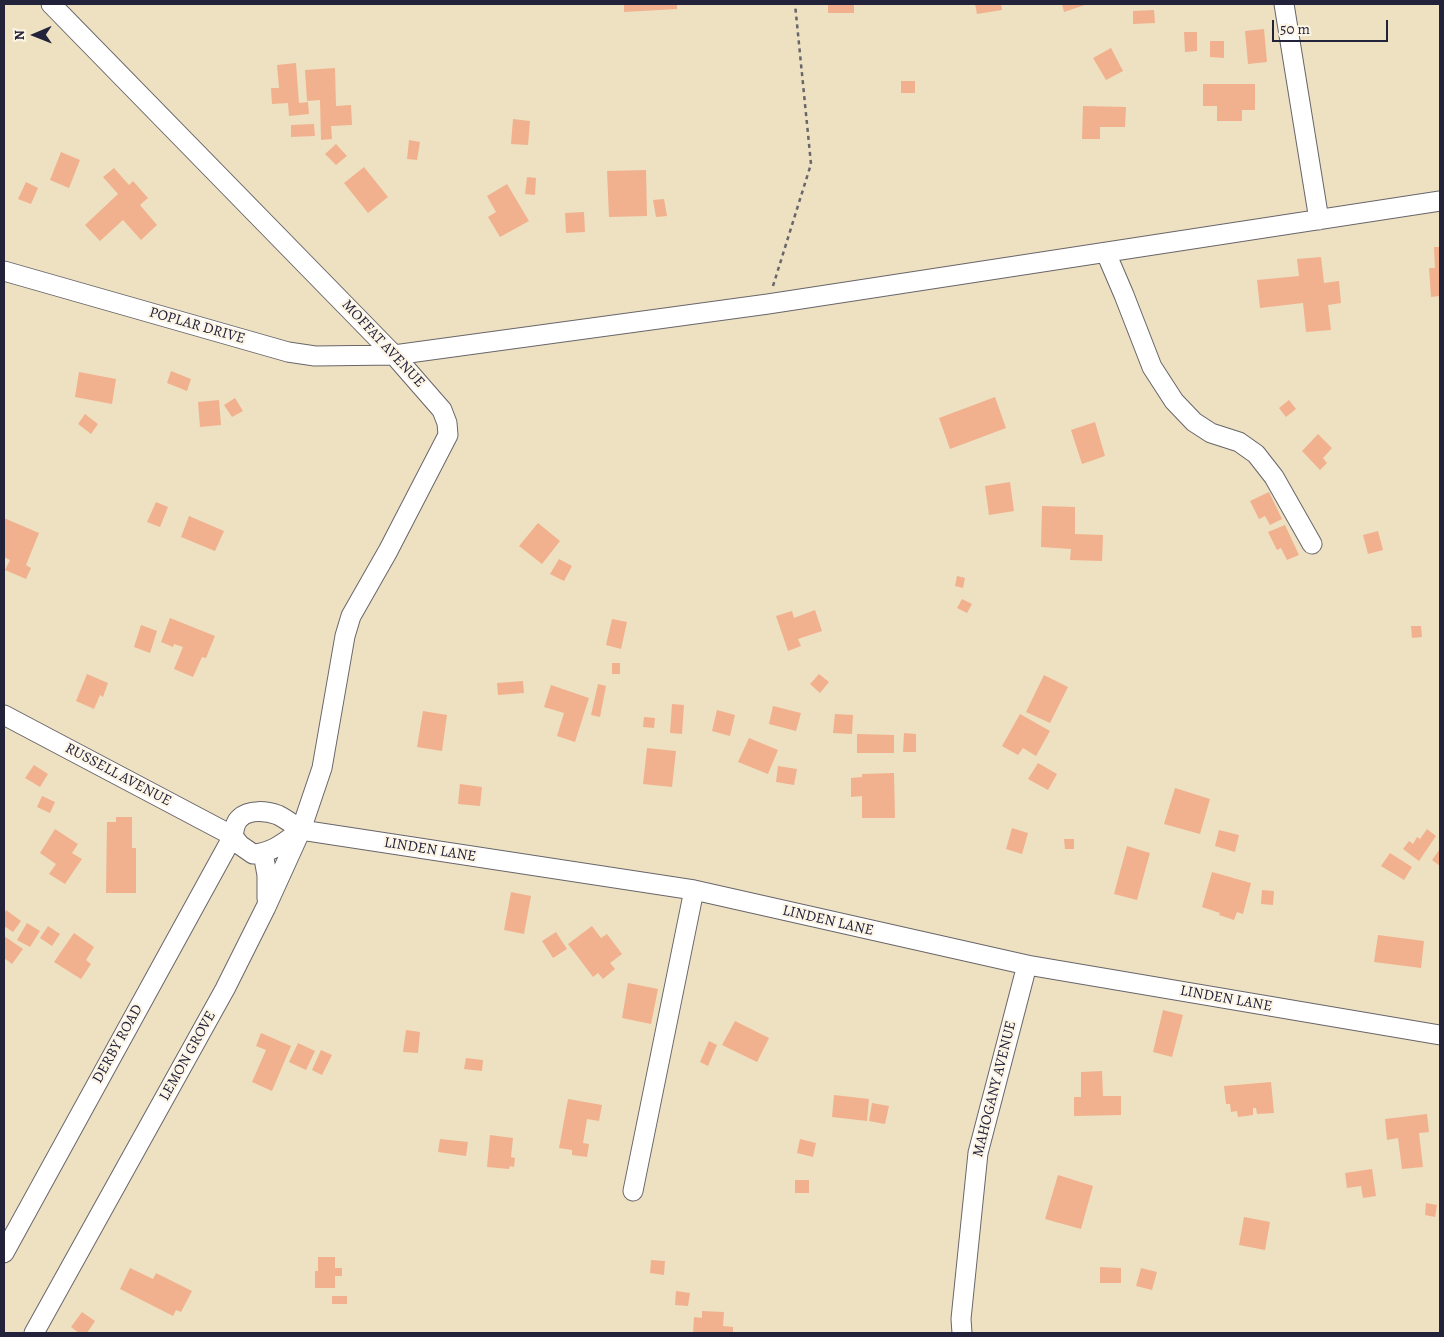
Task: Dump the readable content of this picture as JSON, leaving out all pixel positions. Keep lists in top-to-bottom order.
{
  "streets": {
    "street": [
      "POPLAR DRIVE",
      "MOFFAT AVENUE",
      "RUSSELL AVENUE",
      "LINDEN LANE",
      "DERBY ROAD",
      "LEMON GROVE",
      "MAHOGANY AVENUE"
    ]
  },
  "crossings": [
    ["POPLAR DRIVE", "MOFFAT AVENUE"],
    ["MOFFAT AVENUE", "LEMON GROVE"],
    ["RUSSELL AVENUE", "LINDEN LANE"],
    ["RUSSELL AVENUE", "DERBY ROAD"],
    ["LINDEN LANE", "DERBY ROAD"],
    ["LINDEN LANE", "LEMON GROVE"],
    ["LINDEN LANE", "MAHOGANY AVENUE"]
  ],
  "scale_bar": "50 m",
  "north": "left"
}
